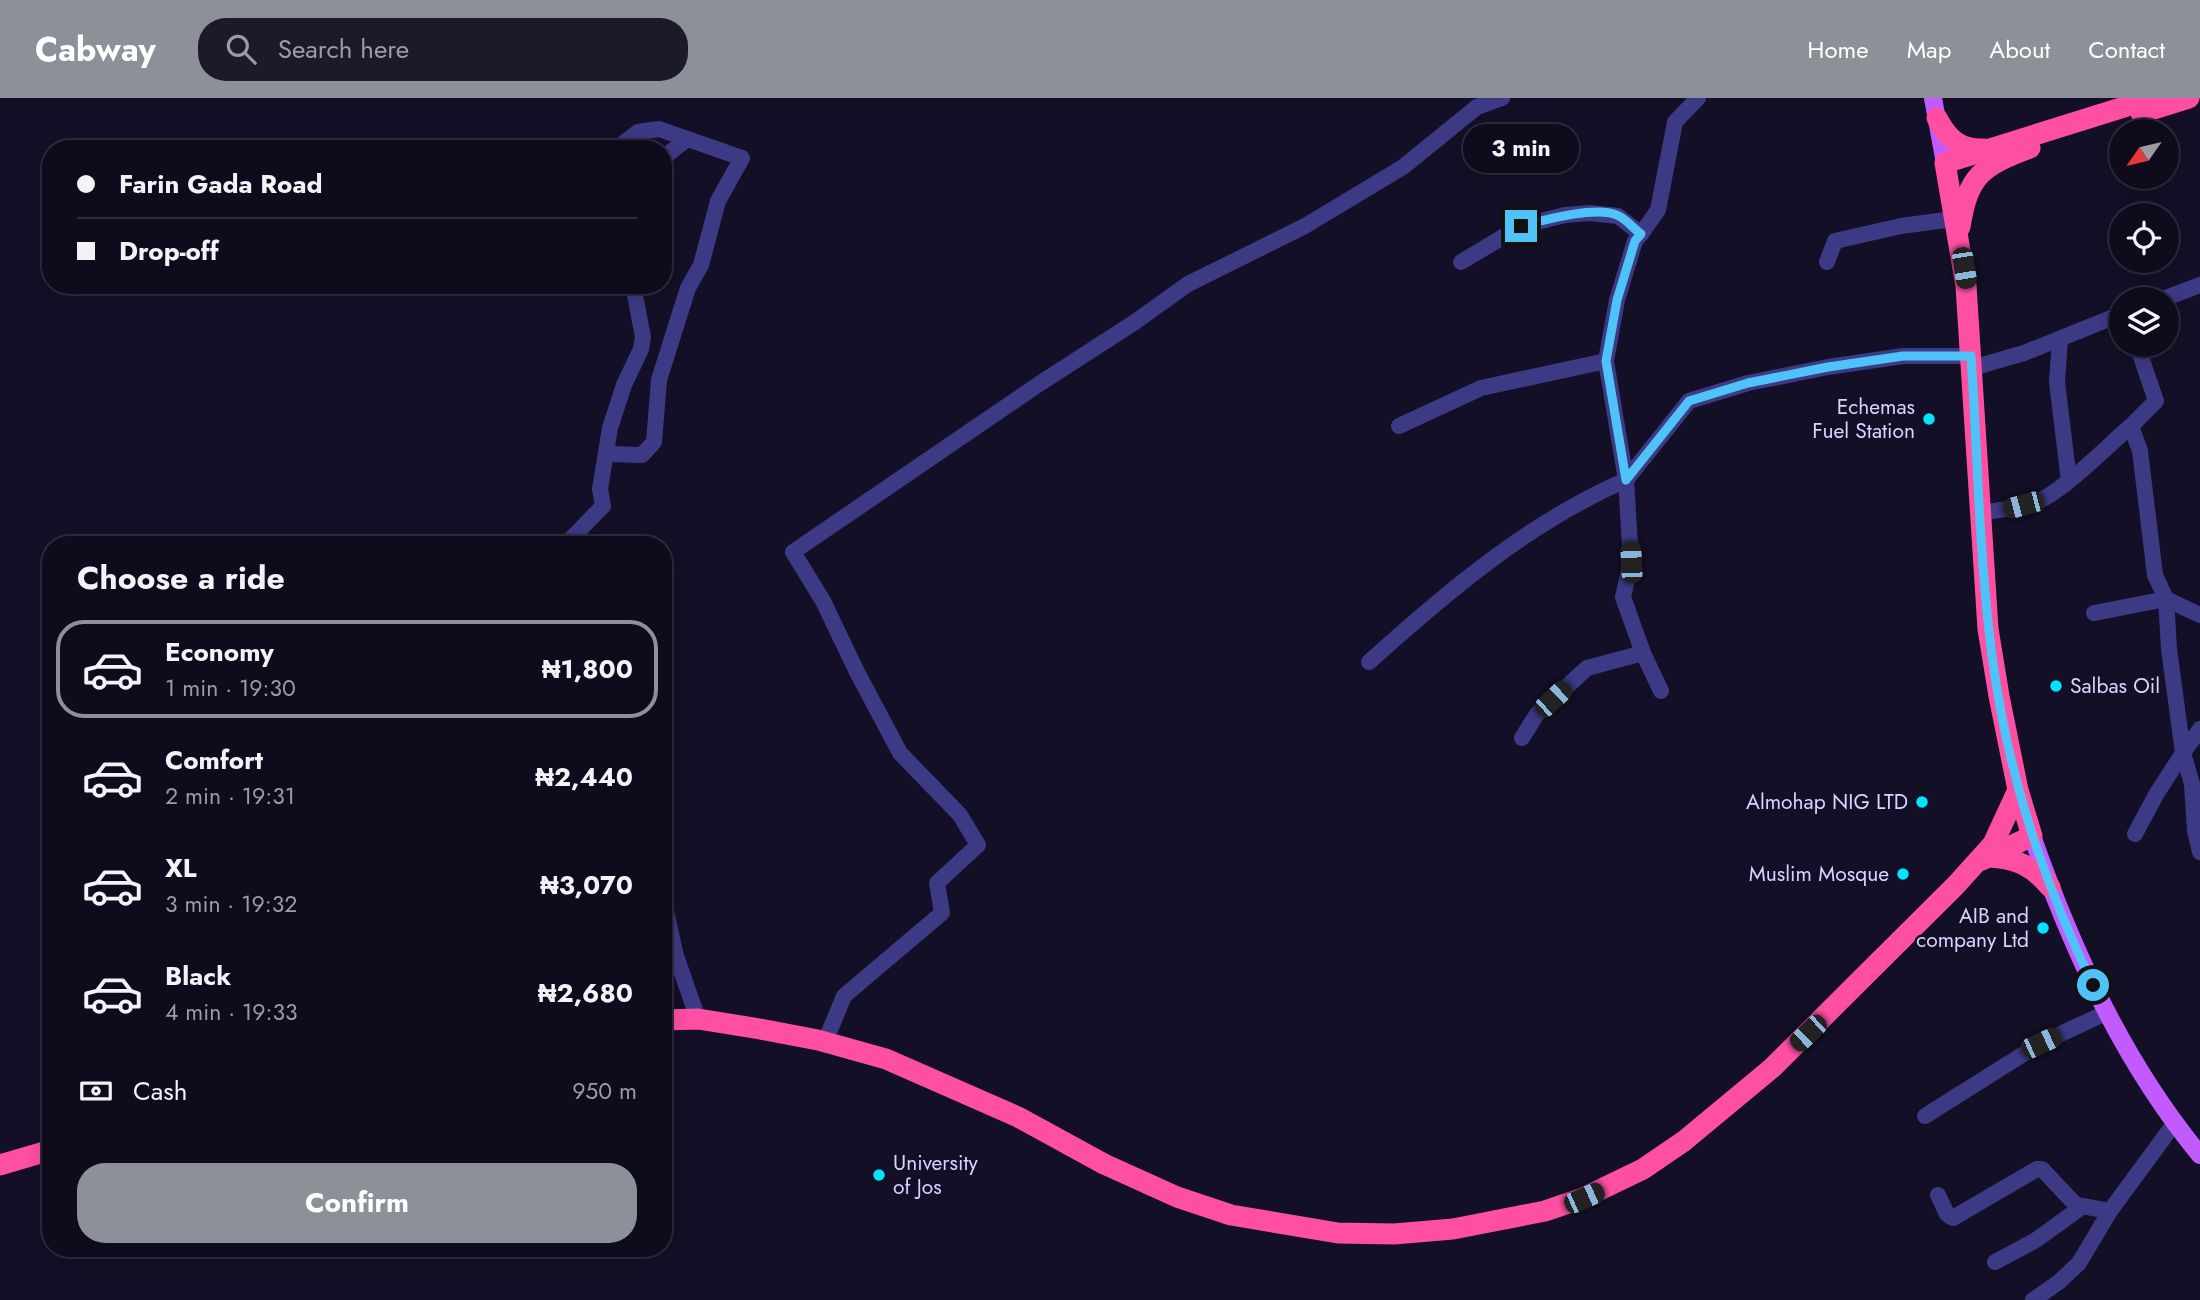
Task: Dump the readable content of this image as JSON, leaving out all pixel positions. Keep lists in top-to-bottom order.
{
  "places": [
    "Echemas Fuel Station",
    "Salbas Oil",
    "Almohap NIG LTD",
    "Muslim Mosque",
    "AIB and company Ltd",
    "University of Jos"
  ],
  "north": "bottom left",
  "page": {
    "header": "Cabway",
    "search": "Search here",
    "nav": [
      "Home",
      "Map",
      "About",
      "Contact"
    ],
    "bubble": "3 min",
    "banner": ["Farin Gada Road", "Drop-off"],
    "heading": "Choose a ride",
    "list": [
      {
        "name": "Economy",
        "note": "1 min · 19:30",
        "value": "₦1,800"
      },
      {
        "name": "Comfort",
        "note": "2 min · 19:31",
        "value": "₦2,440"
      },
      {
        "name": "XL",
        "note": "3 min · 19:32",
        "value": "₦3,070"
      },
      {
        "name": "Black",
        "note": "4 min · 19:33",
        "value": "₦2,680"
      }
    ],
    "pay": ["Cash", "950 m"],
    "buttons": "Confirm"
  }
}
